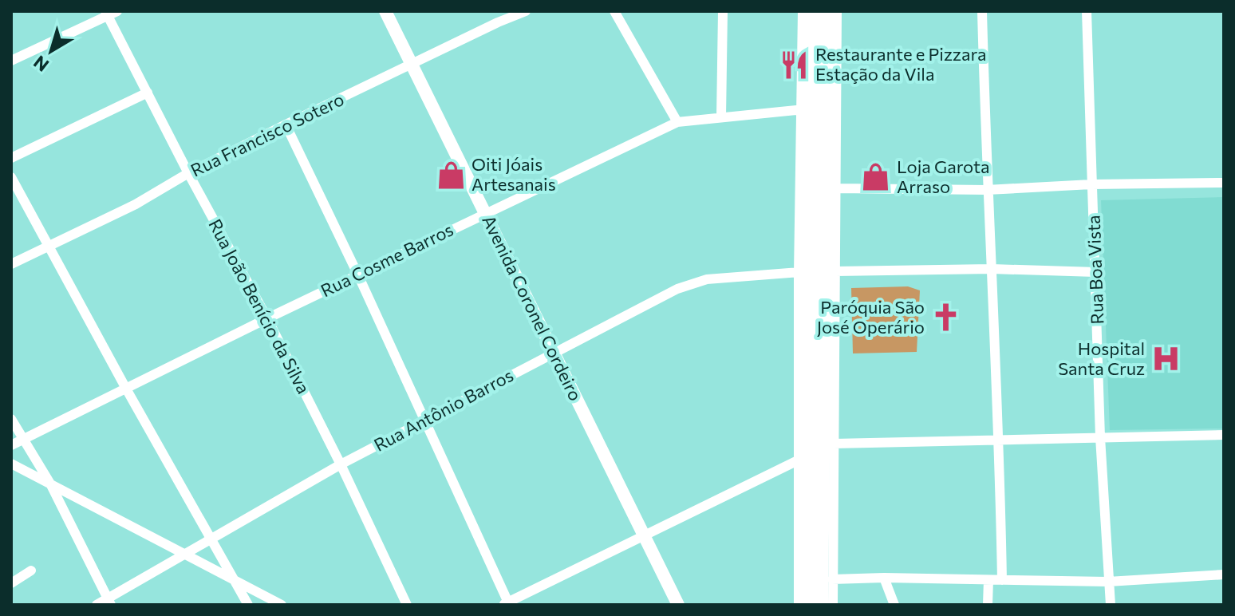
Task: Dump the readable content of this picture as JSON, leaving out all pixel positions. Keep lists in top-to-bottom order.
{
  "streets": {
    "street": [
      "Rua Francisco Sotero",
      "Rua Cosme Barros",
      "Rua Boa Vista",
      "Rua João Benício da Silva",
      "Avenida Coronel Cordeiro",
      "Rua Antônio Barros"
    ]
  },
  "crossings": [
    ["Rua Francisco Sotero", "Rua João Benício da Silva"],
    ["Rua Francisco Sotero", "Avenida Coronel Cordeiro"],
    ["Rua Cosme Barros", "Rua João Benício da Silva"],
    ["Rua Cosme Barros", "Avenida Coronel Cordeiro"],
    ["Rua João Benício da Silva", "Rua Antônio Barros"],
    ["Avenida Coronel Cordeiro", "Rua Antônio Barros"]
  ],
  "places": {
    "restaurant": ["Restaurante e Pizzara Estação da Vila"],
    "shop": ["Oiti Jóais Artesanais", "Loja Garota Arraso"],
    "church": ["Paróquia São José Operário"],
    "hospital": ["Hospital Santa Cruz"]
  },
  "north": "bottom left"
}
